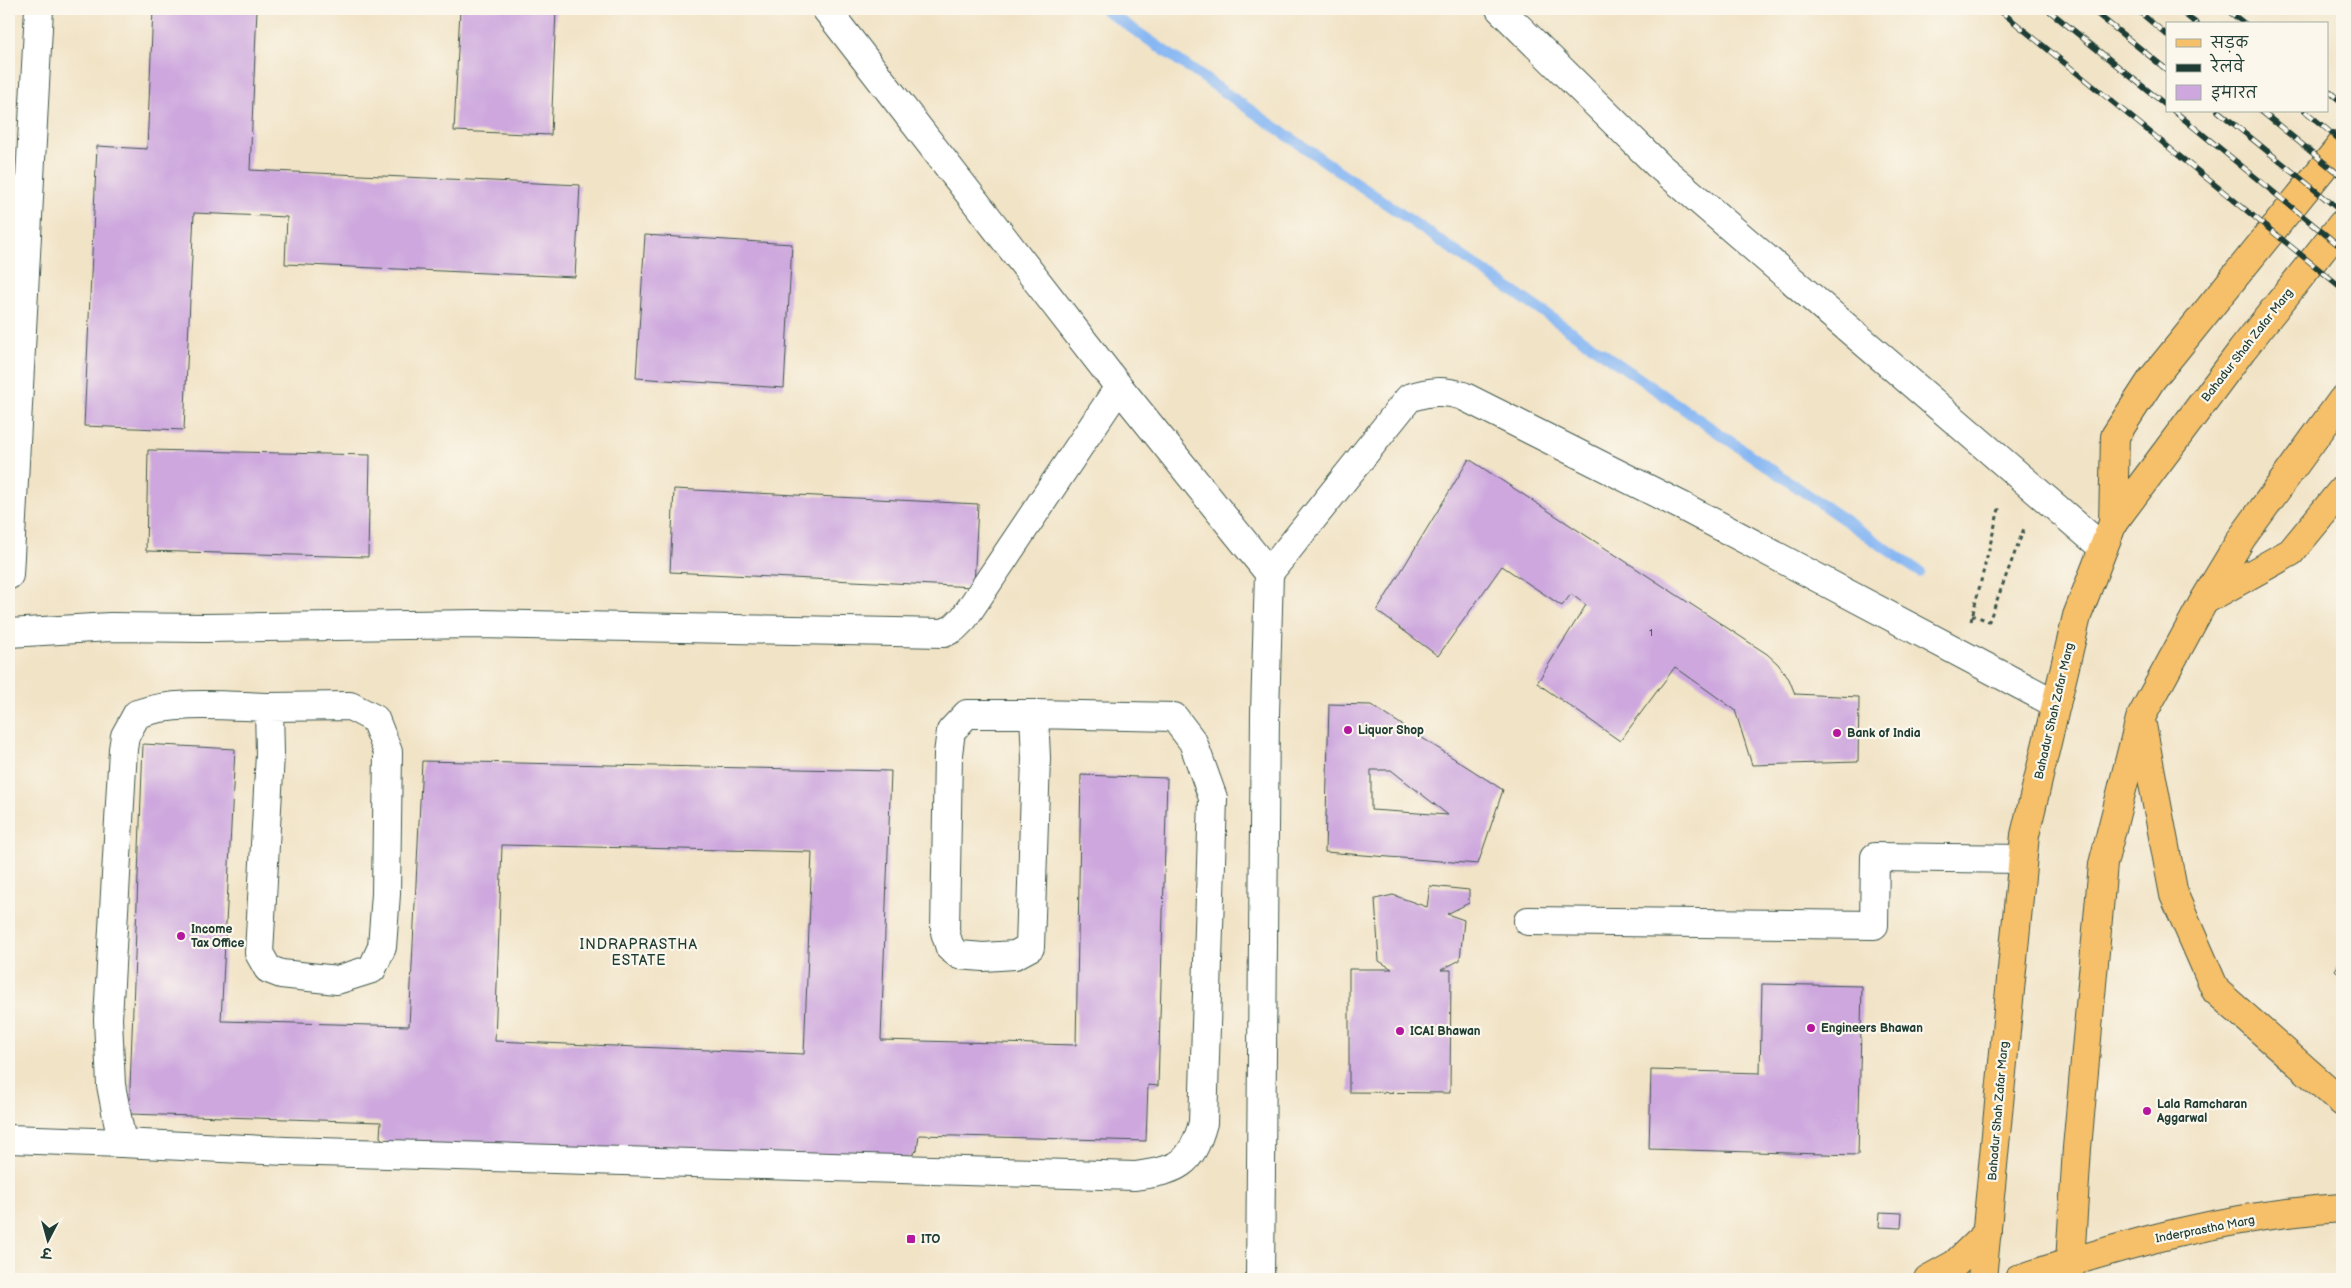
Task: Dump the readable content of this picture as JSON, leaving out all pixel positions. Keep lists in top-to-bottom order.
{
  "streets": {
    "main road": ["Bahadur Shah Zafar Marg", "Inderprastha Marg"]
  },
  "districts": ["INDRAPRASTHA ESTATE"],
  "places": {
    "other": [
      "Liquor Shop",
      "Bank of India",
      "Income Tax Office",
      "Engineers Bhawan",
      "ICAI Bhawan",
      "Lala Ramcharan Aggarwal"
    ],
    "transit": ["ITO"]
  },
  "house_numbers": ["1"],
  "legend": ["सड़क", "रेलवे", "इमारत"],
  "north": "bottom"
}
